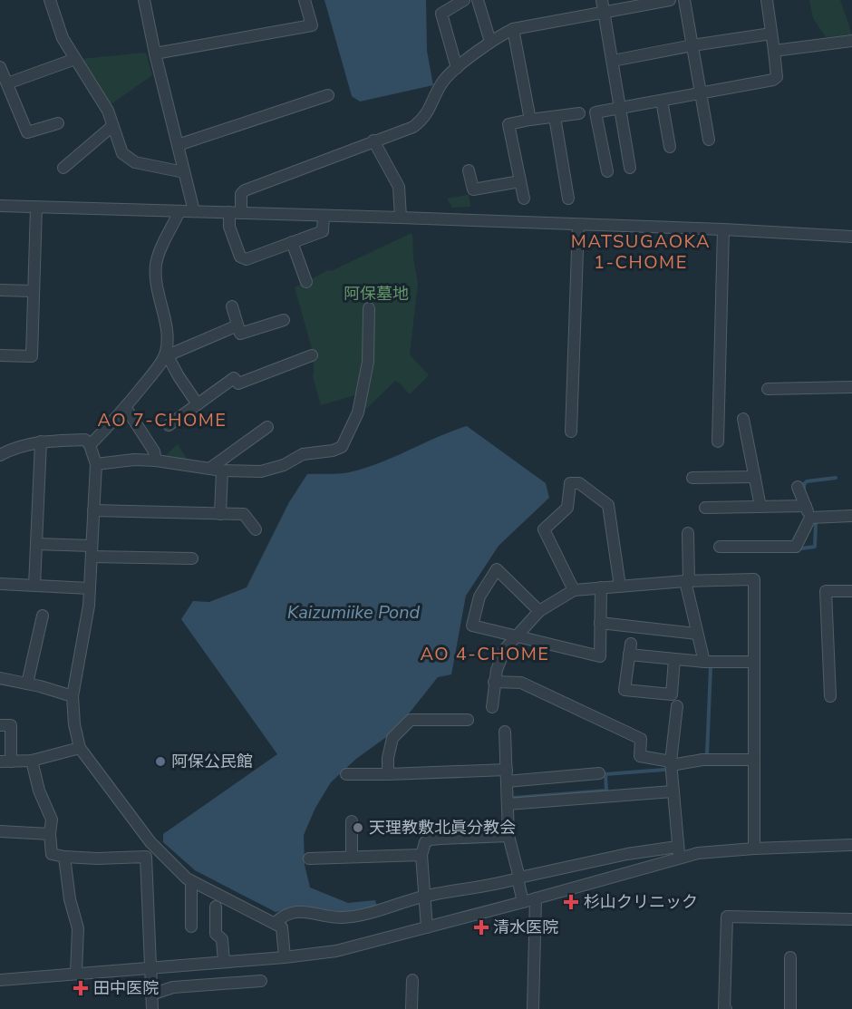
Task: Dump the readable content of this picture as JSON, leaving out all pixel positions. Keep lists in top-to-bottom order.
{
  "districts": ["MATSUGAOKA 1-CHOME", "AO 7-CHOME", "AO 4-CHOME"],
  "water": ["Kaizumiike Pond"],
  "parks": ["阿保墓地"],
  "places": {
    "other": ["阿保公民館", "天理教敷北眞分教会"],
    "health": ["杉山クリニック", "清水医院", "田中医院"]
  }
}
